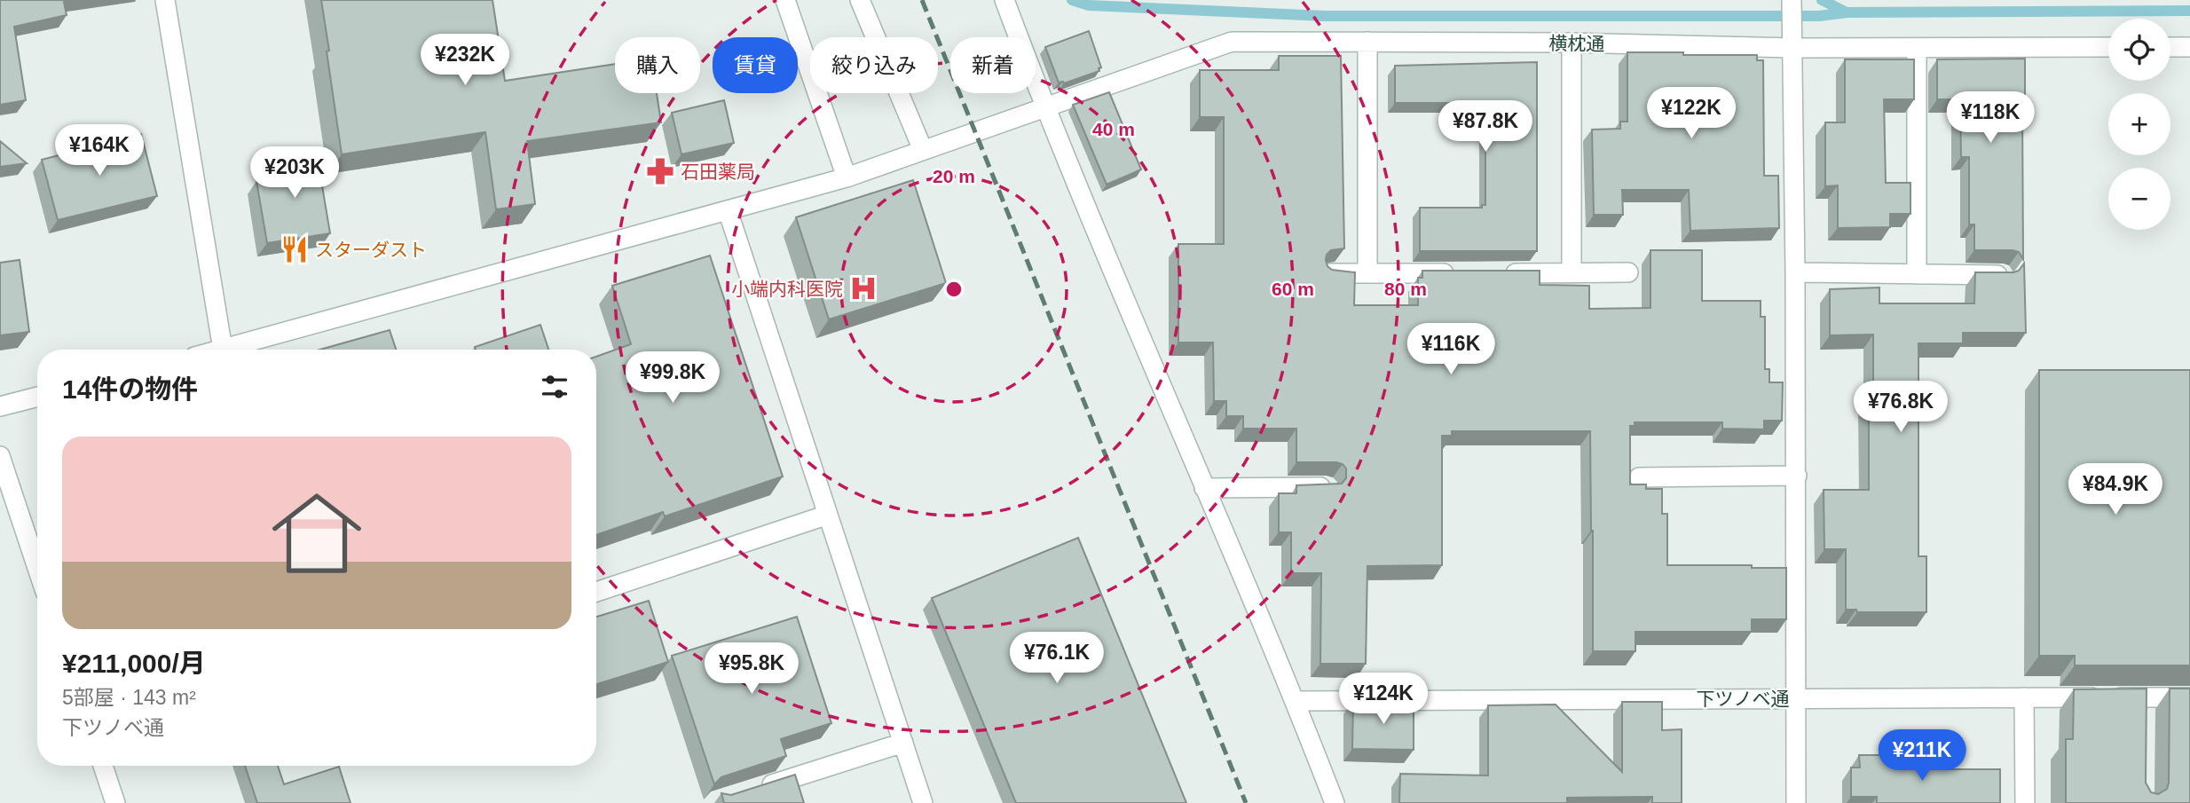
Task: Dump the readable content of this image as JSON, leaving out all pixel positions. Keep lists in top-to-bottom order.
{
  "streets": {
    "street": ["横枕通", "下ツノベ通"]
  },
  "places": {
    "pharmacy": ["石田薬局"],
    "restaurant": ["スターダスト"],
    "hospital": ["小端内科医院"]
  },
  "page": {
    "map_buttons": ["+", "−"],
    "price": [
      "¥232K",
      "¥122K",
      "¥118K",
      "¥87.8K",
      "¥164K",
      "¥203K",
      "¥116K",
      "¥99.8K",
      "¥76.8K",
      "¥84.9K",
      "¥76.1K",
      "¥95.8K",
      "¥124K",
      "¥211K"
    ],
    "chip": [
      "購入",
      "賃貸",
      "絞り込み",
      "新着"
    ],
    "heading": "14件の物件",
    "list": [
      {
        "name": "¥211,000/月",
        "note": "5部屋 · 143 m² · 下ツノベ通"
      }
    ]
  },
  "rings": [
    "40 m",
    "20 m",
    "60 m",
    "80 m"
  ]
}
